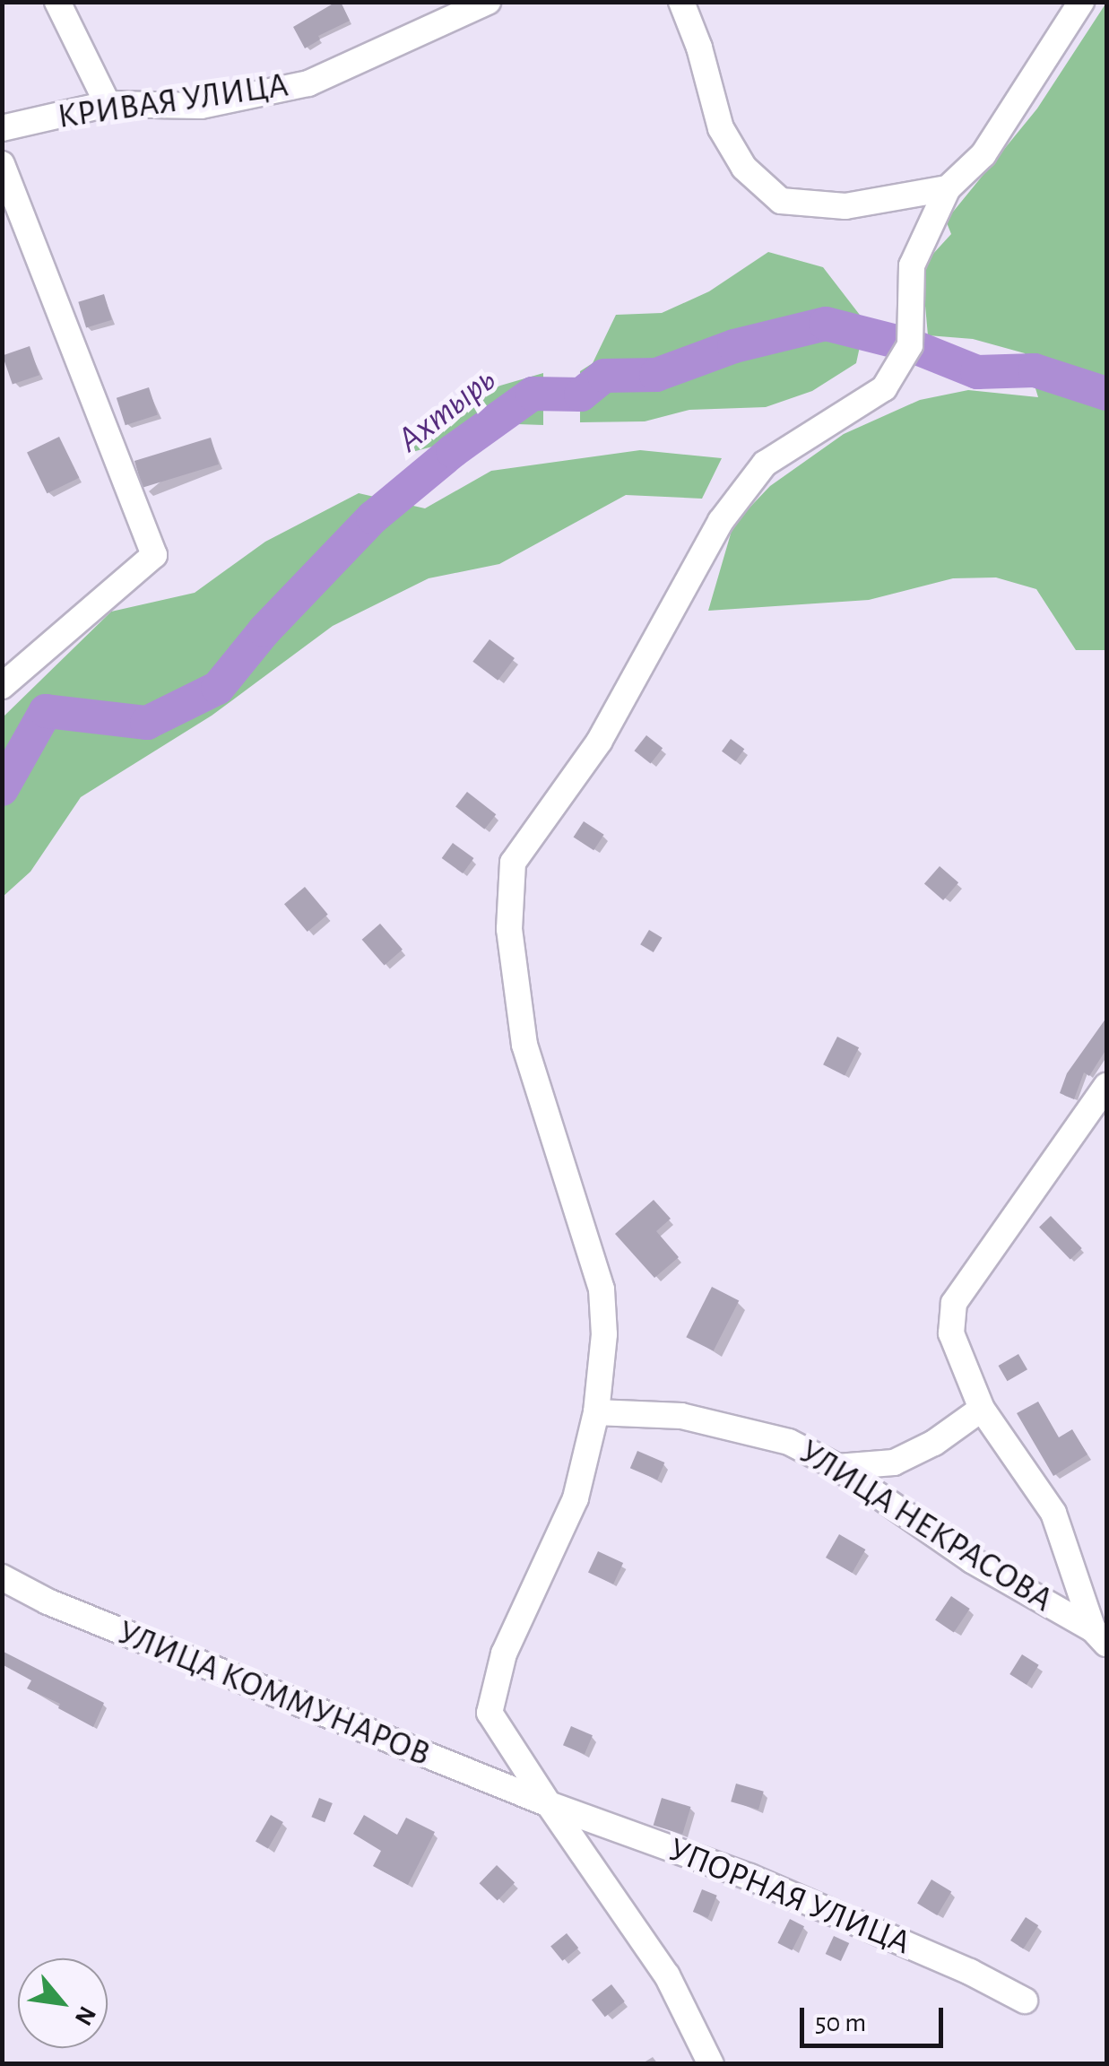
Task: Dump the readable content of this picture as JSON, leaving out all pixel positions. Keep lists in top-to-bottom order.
{
  "streets": {
    "street": [
      "КРИВАЯ УЛИЦА",
      "УЛИЦА НЕКРАСОВА",
      "УЛИЦА КОММУНАРОВ",
      "УПОРНАЯ УЛИЦА"
    ]
  },
  "crossings": [
    ["УЛИЦА КОММУНАРОВ", "УПОРНАЯ УЛИЦА"]
  ],
  "water": ["Ахтырь"],
  "scale_bar": "50 m",
  "north": "bottom right"
}
